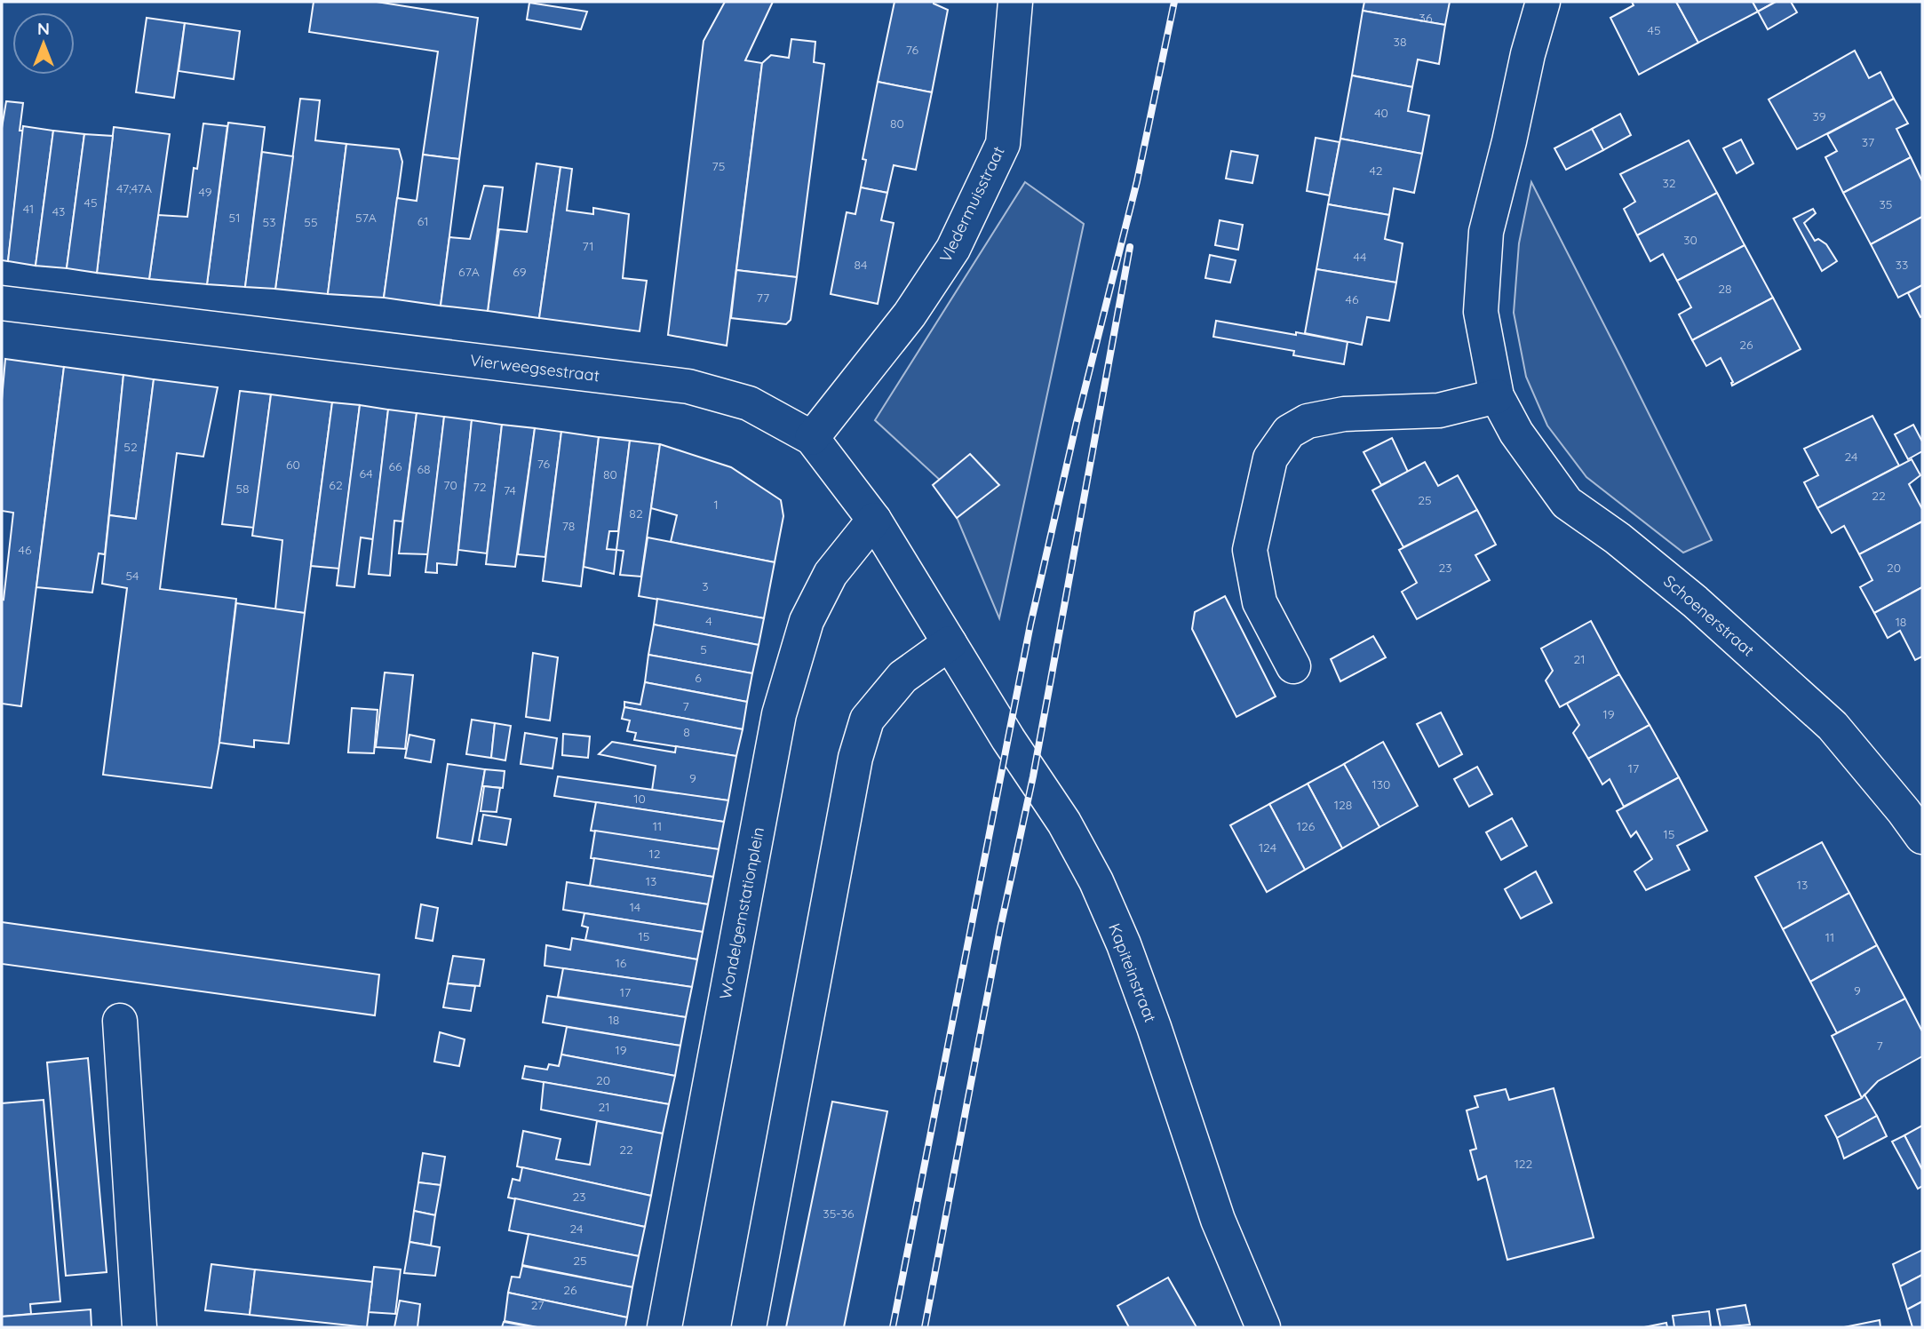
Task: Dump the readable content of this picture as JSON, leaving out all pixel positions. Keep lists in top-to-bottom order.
{
  "streets": {
    "street": [
      "Vledermuisstraat",
      "Vierweegsestraat",
      "Schoenerstraat",
      "Wondelgemstationplein",
      "Kapiteinstraat"
    ]
  },
  "crossings": [
    ["Vledermuisstraat", "Vierweegsestraat"],
    ["Vierweegsestraat", "Wondelgemstationplein"],
    ["Vierweegsestraat", "Kapiteinstraat"]
  ],
  "house_numbers": [
    "36",
    "45",
    "38",
    "76",
    "40",
    "39",
    "80",
    "37",
    "75",
    "42",
    "32",
    "47;47A",
    "49",
    "45",
    "35",
    "41",
    "43",
    "51",
    "57A",
    "61",
    "53",
    "55",
    "30",
    "71",
    "44",
    "84",
    "33",
    "67A",
    "69",
    "28",
    "77",
    "46",
    "26",
    "52",
    "24",
    "76",
    "60",
    "66",
    "68",
    "64",
    "80",
    "62",
    "70",
    "72",
    "58",
    "74",
    "22",
    "25",
    "1",
    "82",
    "78",
    "46",
    "23",
    "20",
    "54",
    "3",
    "4",
    "18",
    "5",
    "21",
    "6",
    "7",
    "19",
    "8",
    "17",
    "9",
    "130",
    "10",
    "128",
    "11",
    "126",
    "15",
    "124",
    "12",
    "13",
    "13",
    "14",
    "15",
    "11",
    "16",
    "9",
    "17",
    "18",
    "7",
    "19",
    "20",
    "21",
    "22",
    "122",
    "23",
    "35-36",
    "24",
    "25",
    "26",
    "27"
  ],
  "north": "top"
}
